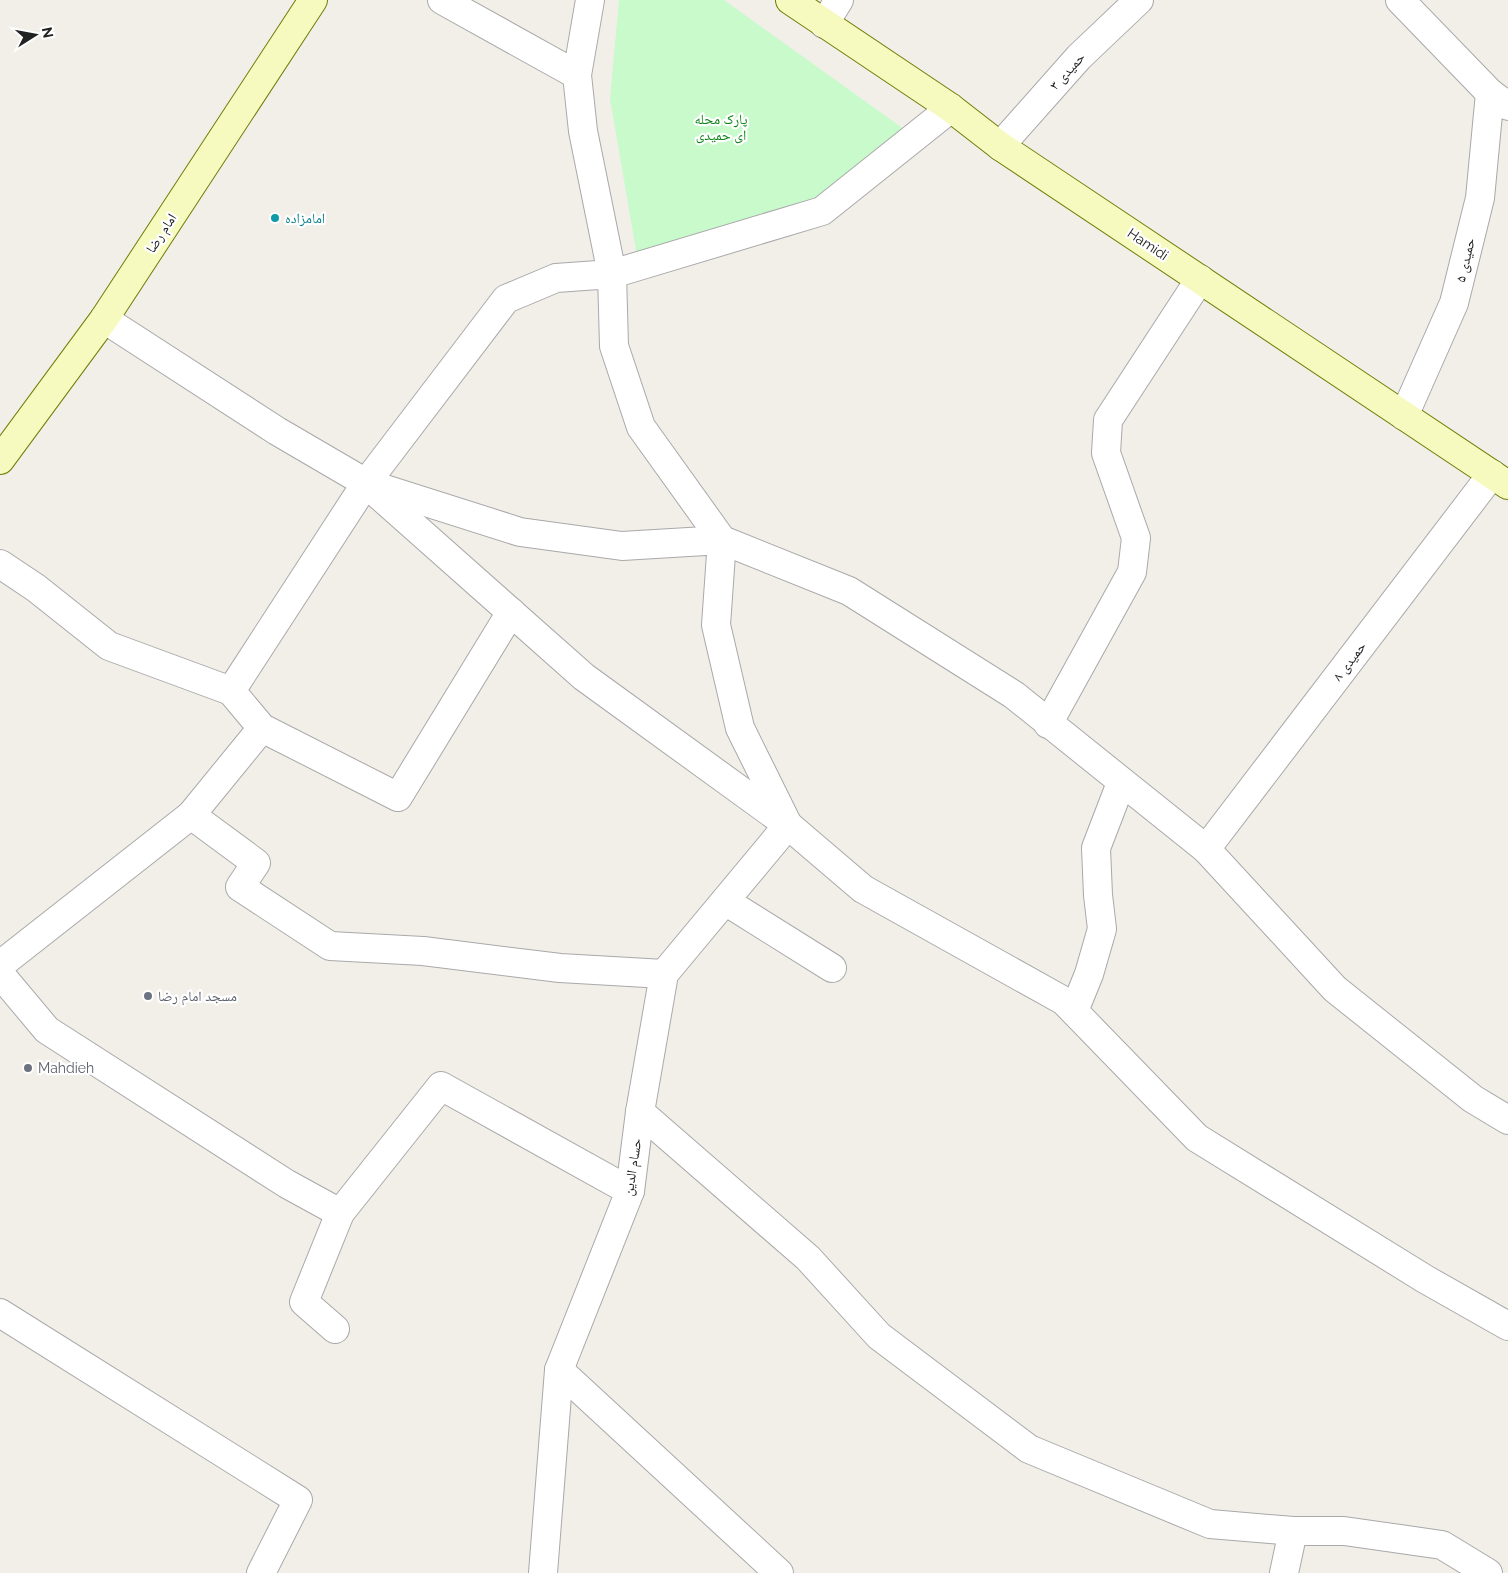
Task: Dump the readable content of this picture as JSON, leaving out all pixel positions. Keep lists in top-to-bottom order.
{
  "streets": {
    "main road": ["امام رضا", "Hamidi"],
    "street": [
      "حمیدی ۳",
      "حمیدی ۵",
      "حمیدی ۸",
      "حسام الدین"
    ]
  },
  "crossings": [
    ["حمیدی ۳", "Hamidi"],
    ["Hamidi", "حمیدی ۵"],
    ["Hamidi", "حمیدی ۸"]
  ],
  "parks": ["پارک محله ای حمیدی"],
  "places": ["امامزاده", "مسجد امام رضا", "Mahdieh"],
  "north": "right"
}
